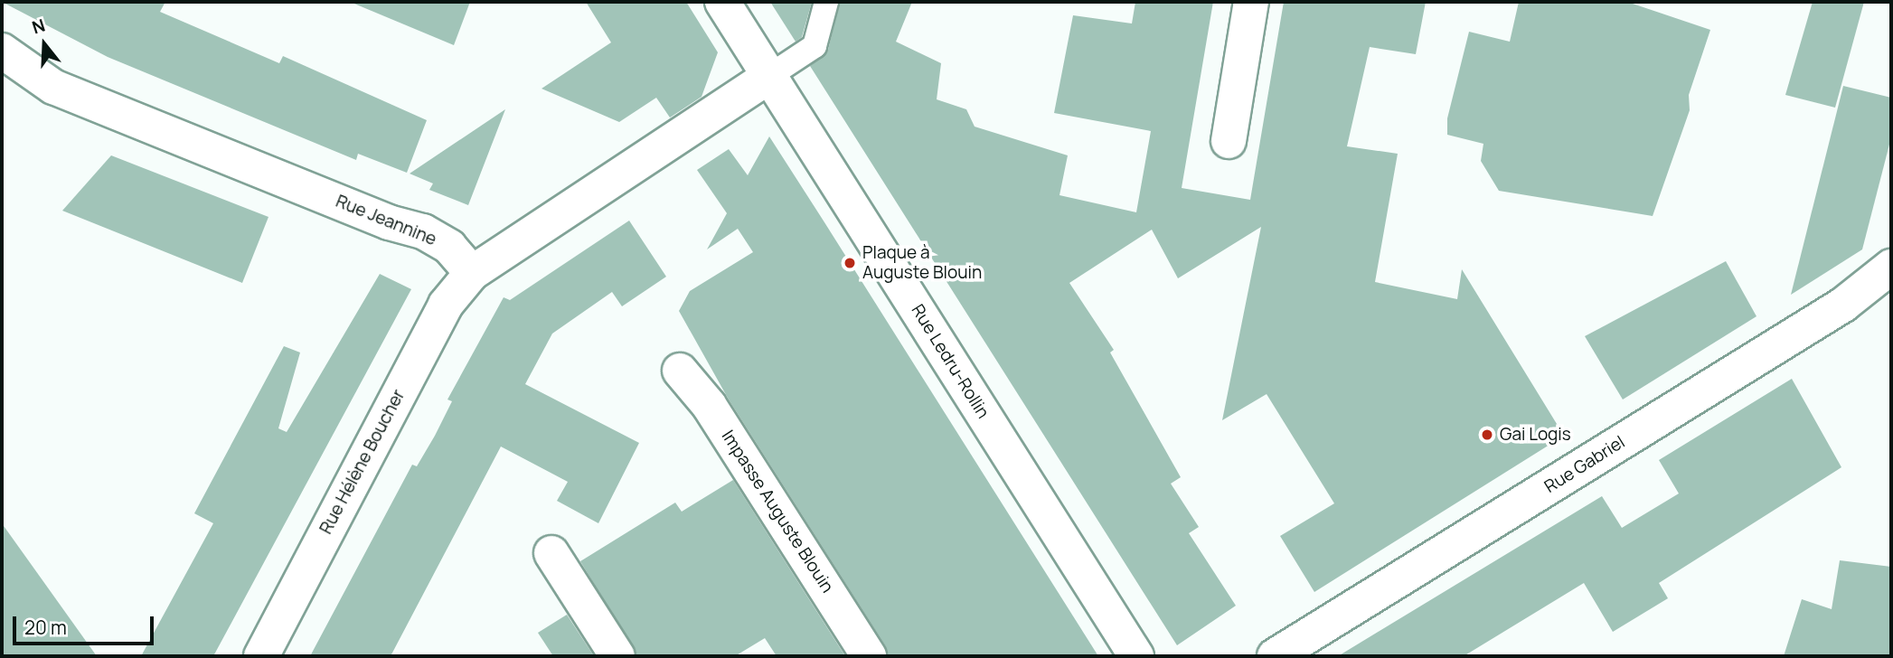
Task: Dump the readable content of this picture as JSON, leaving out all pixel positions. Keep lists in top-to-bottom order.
{
  "streets": {
    "street": [
      "Rue Jeannine",
      "Rue Ledru-Rollin",
      "Rue Hélène Boucher",
      "Rue Gabriel",
      "Impasse Auguste Blouin"
    ]
  },
  "crossings": [
    ["Rue Jeannine", "Rue Hélène Boucher"]
  ],
  "places": ["Plaque à Auguste Blouin", "Gai Logis"],
  "scale_bar": "20 m",
  "north": "top"
}
